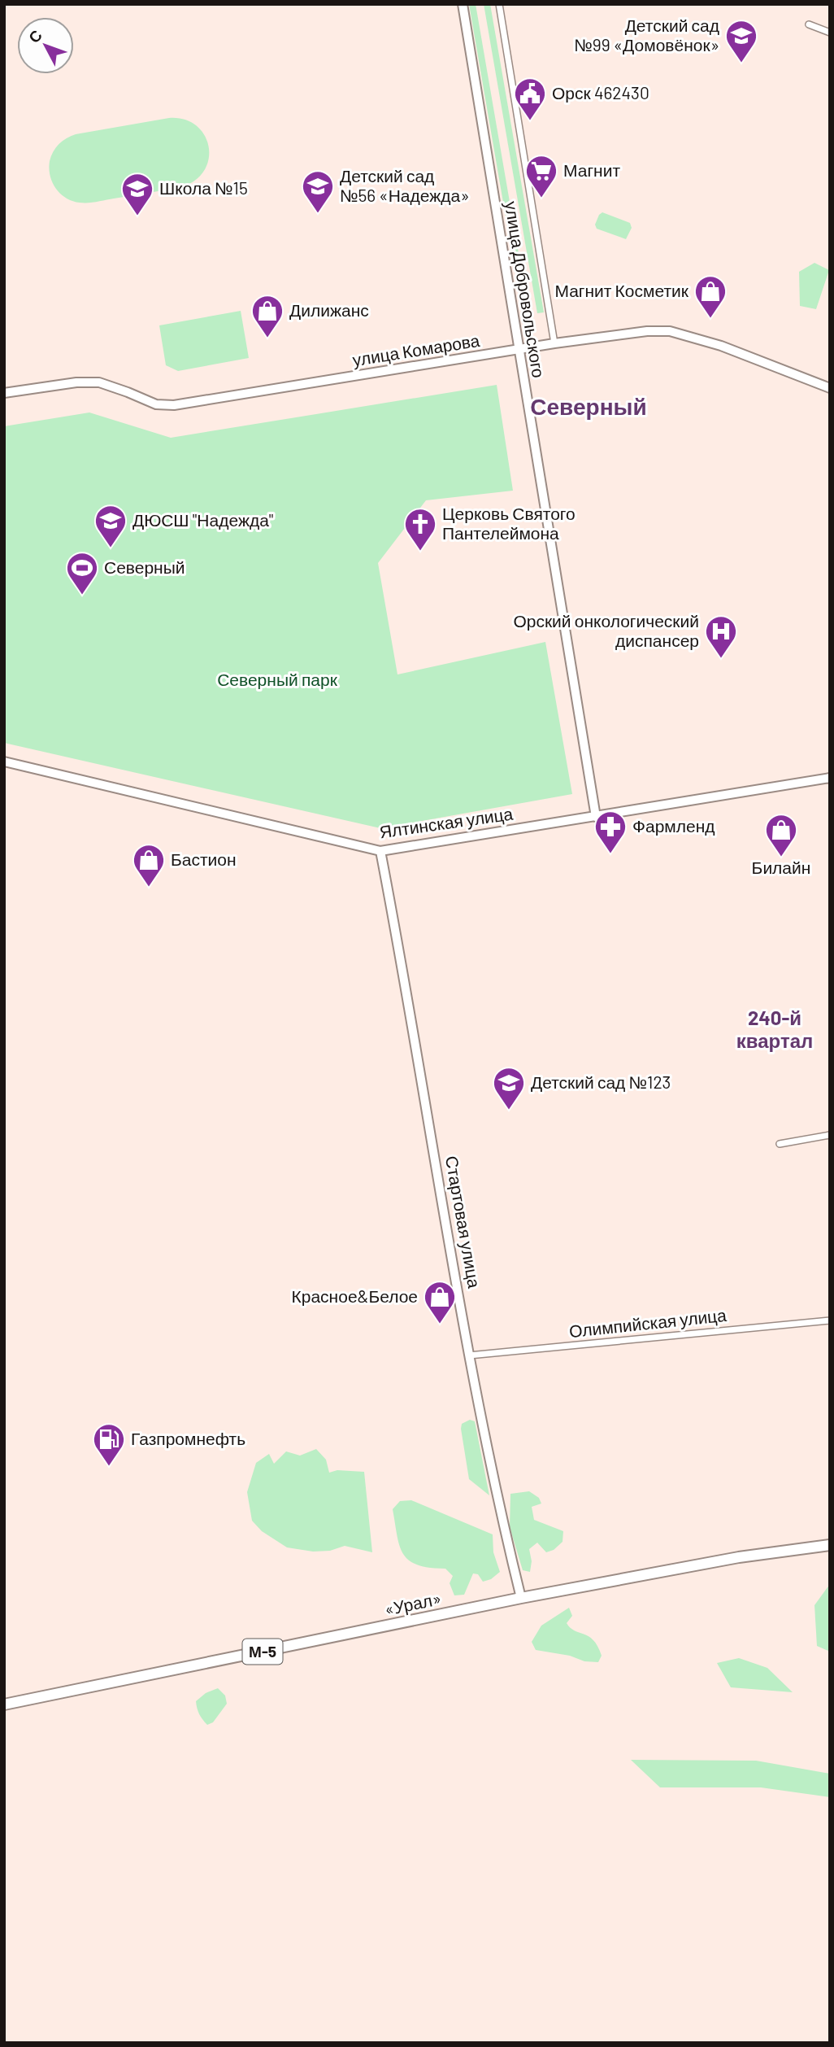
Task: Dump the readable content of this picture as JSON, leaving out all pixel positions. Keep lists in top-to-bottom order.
{
  "streets": {
    "main road": [
      "улица Добровольского",
      "улица Комарова",
      "Ялтинская улица",
      "Стартовая улица",
      "«Урал»",
      "М-5"
    ],
    "street": ["Олимпийская улица"]
  },
  "crossings": [
    ["улица Добровольского", "улица Комарова"],
    ["улица Добровольского", "Ялтинская улица"],
    ["Ялтинская улица", "Стартовая улица"],
    ["Стартовая улица", "Олимпийская улица"],
    ["Стартовая улица", "«Урал»"]
  ],
  "districts": ["Северный", "240-й квартал"],
  "parks": ["Северный парк"],
  "places": {
    "school or university": [
      "Детский сад №99 «Домовёнок»",
      "Детский сад №56 «Надежда»",
      "Школа №15",
      "ДЮСШ \"Надежда\"",
      "Детский сад №123"
    ],
    "public building": ["Орск 462430"],
    "supermarket": ["Магнит"],
    "shop": [
      "Магнит Косметик",
      "Дилижанс",
      "Билайн",
      "Бастион",
      "Красное&Белое"
    ],
    "church": ["Церковь Святого Пантелеймона"],
    "sports": ["Северный"],
    "hospital": ["Орский онкологический диспансер"],
    "pharmacy": ["Фармленд"],
    "fuel station": ["Газпромнефть"]
  },
  "north": "top left"
}
